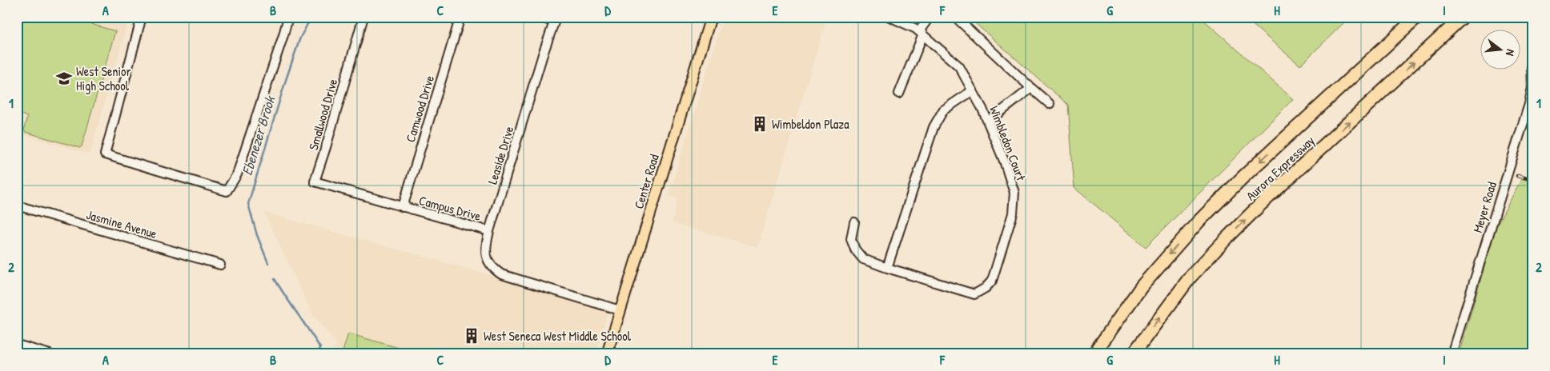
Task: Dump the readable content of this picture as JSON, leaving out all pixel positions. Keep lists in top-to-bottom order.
{
  "streets": {
    "highway": ["Aurora Expressway"],
    "main road": ["Center Road"],
    "street": [
      "Camwood Drive",
      "Smallwood Drive",
      "Wimbledon Court",
      "Leaside Drive",
      "Meyer Road",
      "Campus Drive",
      "Jasmine Avenue"
    ]
  },
  "crossings": [
    ["Camwood Drive", "Campus Drive"],
    ["Smallwood Drive", "Campus Drive"],
    ["Leaside Drive", "Campus Drive"],
    ["Center Road", "Campus Drive"]
  ],
  "water": ["Ebenezer Brook"],
  "places": {
    "school or university": ["West Senior High School"],
    "building": ["Wimbeldon Plaza", "West Seneca West Middle School"]
  },
  "north": "right",
  "grid": {
    "columns": [
      "A",
      "B",
      "C",
      "D",
      "E",
      "F",
      "G",
      "H",
      "I"
    ],
    "rows": ["1", "2"]
  }
}
